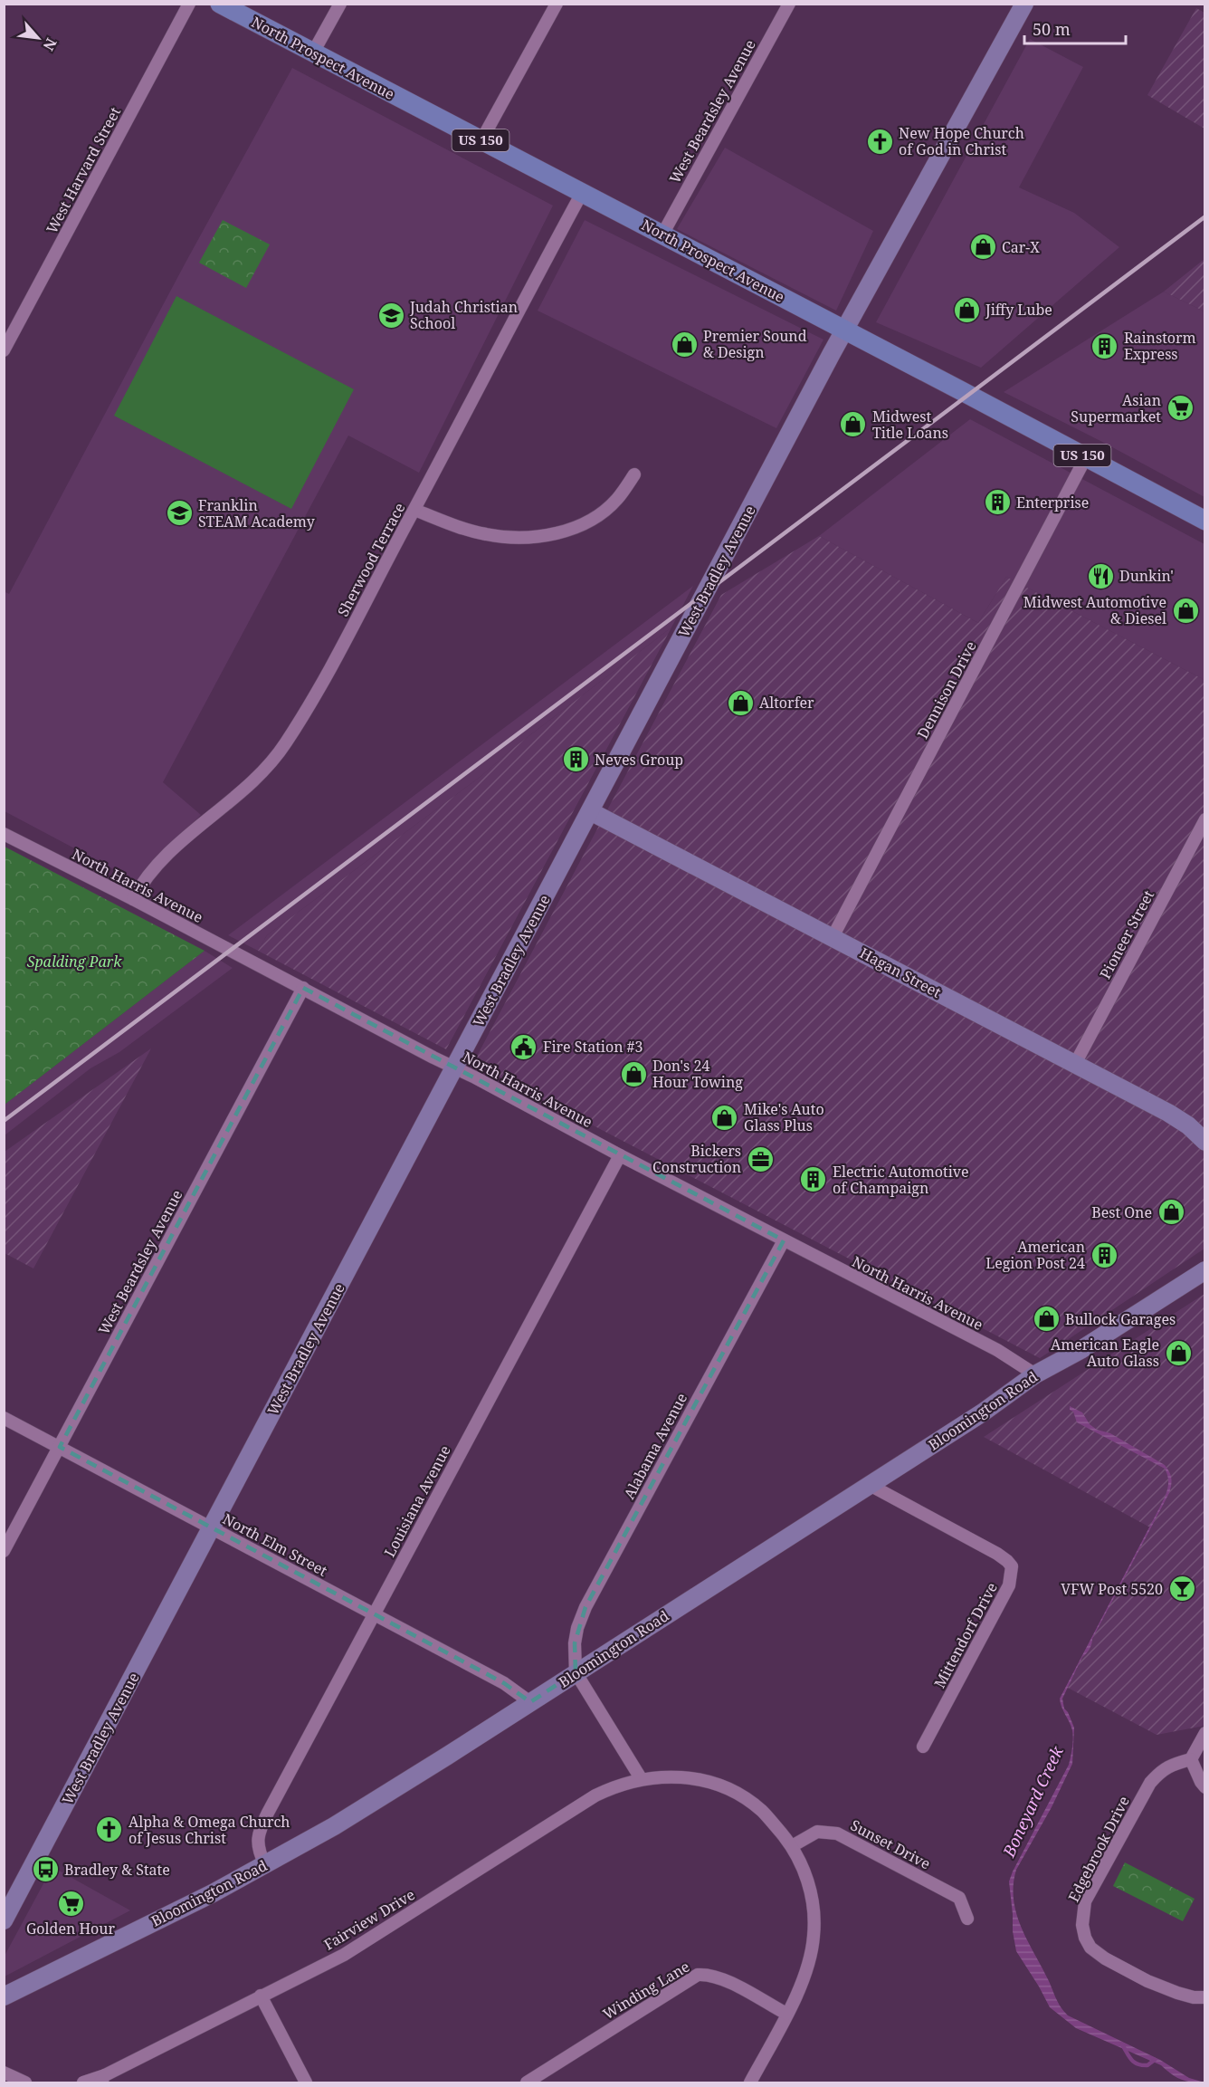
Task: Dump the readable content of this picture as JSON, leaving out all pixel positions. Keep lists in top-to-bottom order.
{
  "streets": {
    "main road": [
      "North Prospect Avenue",
      "US 150",
      "West Bradley Avenue",
      "Hagan Street",
      "Bloomington Road"
    ],
    "street": [
      "West Beardsley Avenue",
      "West Harvard Street",
      "Sherwood Terrace",
      "Dennison Drive",
      "North Harris Avenue",
      "Pioneer Street",
      "Alabama Avenue",
      "Louisiana Avenue",
      "North Elm Street",
      "Mittendorf Drive",
      "Sunset Drive",
      "Edgebrook Drive",
      "Fairview Drive",
      "Winding Lane"
    ]
  },
  "crossings": [
    ["North Prospect Avenue", "West Beardsley Avenue"],
    ["North Prospect Avenue", "Sherwood Terrace"],
    ["North Prospect Avenue", "West Bradley Avenue"],
    ["North Prospect Avenue", "Dennison Drive"],
    ["West Beardsley Avenue", "North Harris Avenue"],
    ["West Beardsley Avenue", "North Elm Street"],
    ["Sherwood Terrace", "North Harris Avenue"],
    ["West Bradley Avenue", "North Harris Avenue"],
    ["West Bradley Avenue", "Hagan Street"],
    ["West Bradley Avenue", "North Elm Street"],
    ["Dennison Drive", "Hagan Street"],
    ["North Harris Avenue", "Bloomington Road"],
    ["North Harris Avenue", "Alabama Avenue"],
    ["North Harris Avenue", "Louisiana Avenue"],
    ["Pioneer Street", "Hagan Street"],
    ["Bloomington Road", "Alabama Avenue"],
    ["Bloomington Road", "Louisiana Avenue"],
    ["Bloomington Road", "North Elm Street"],
    ["Bloomington Road", "Mittendorf Drive"],
    ["Louisiana Avenue", "North Elm Street"]
  ],
  "water": ["Boneyard Creek"],
  "parks": ["Spalding Park"],
  "places": {
    "church": ["New Hope Church of God in Christ", "Alpha & Omega Church of Jesus Christ"],
    "shop": [
      "Car-X",
      "Jiffy Lube",
      "Premier Sound & Design",
      "Midwest Title Loans",
      "Midwest Automotive & Diesel",
      "Altorfer",
      "Don's 24 Hour Towing",
      "Mike's Auto Glass Plus",
      "Best One",
      "Bullock Garages",
      "American Eagle Auto Glass"
    ],
    "school or university": ["Judah Christian School", "Franklin STEAM Academy"],
    "building": [
      "Rainstorm Express",
      "Enterprise",
      "Neves Group",
      "Electric Automotive of Champaign",
      "American Legion Post 24"
    ],
    "supermarket": ["Asian Supermarket", "Golden Hour"],
    "restaurant": ["Dunkin'"],
    "public building": ["Fire Station #3"],
    "office": ["Bickers Construction"],
    "bar": ["VFW Post 5520"],
    "bus stop": ["Bradley & State"]
  },
  "scale_bar": "50 m",
  "north": "bottom right"
}
